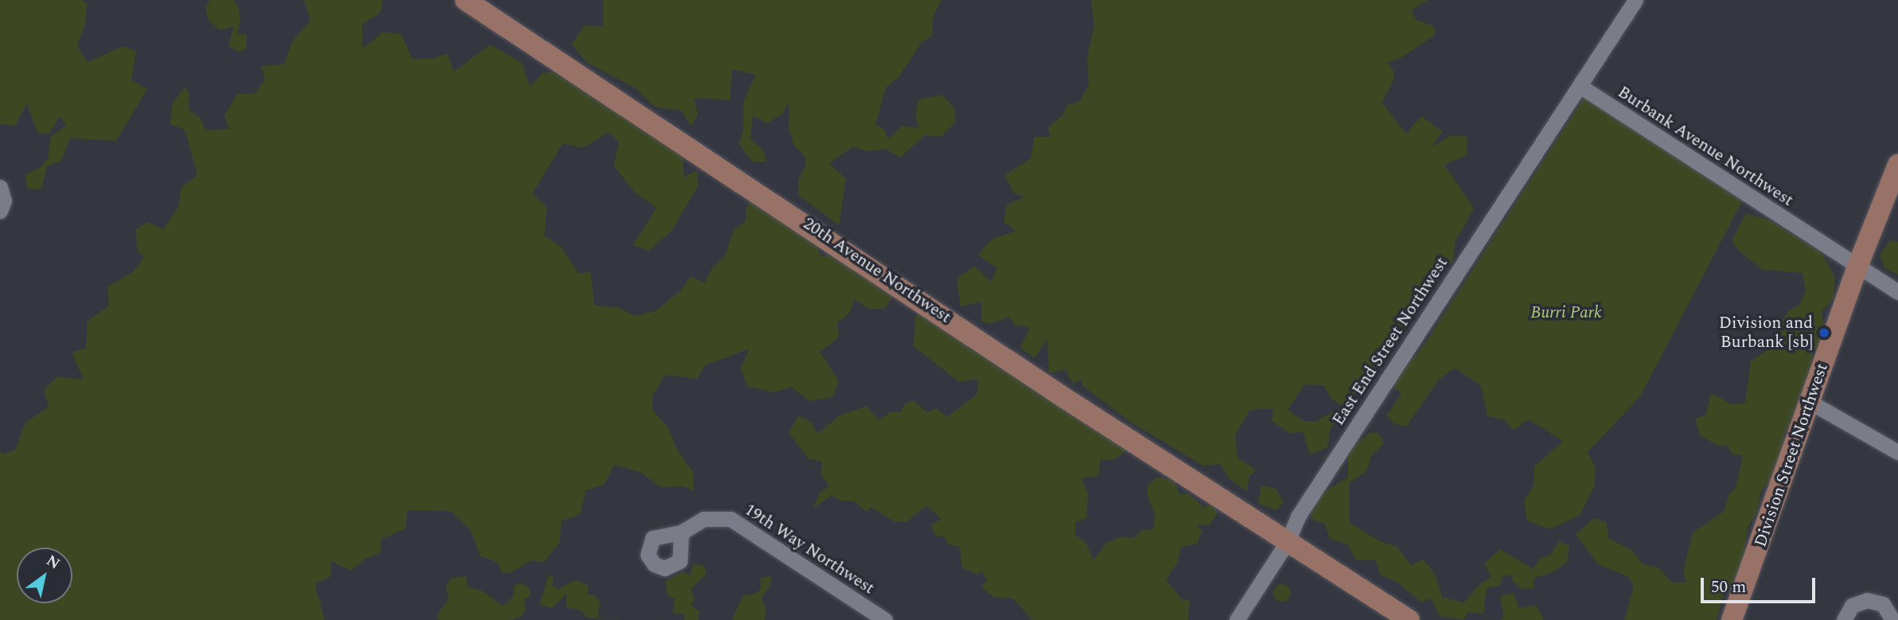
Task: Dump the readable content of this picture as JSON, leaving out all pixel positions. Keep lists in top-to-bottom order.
{
  "streets": {
    "street": [
      "Burbank Avenue Northwest",
      "20th Avenue Northwest",
      "East End Street Northwest",
      "Division Street Northwest",
      "19th Way Northwest"
    ]
  },
  "crossings": [
    ["Burbank Avenue Northwest", "East End Street Northwest"],
    ["Burbank Avenue Northwest", "Division Street Northwest"],
    ["20th Avenue Northwest", "East End Street Northwest"]
  ],
  "parks": ["Burri Park"],
  "places": ["Division and Burbank [sb]"],
  "scale_bar": "50 m",
  "north": "top right"
}
